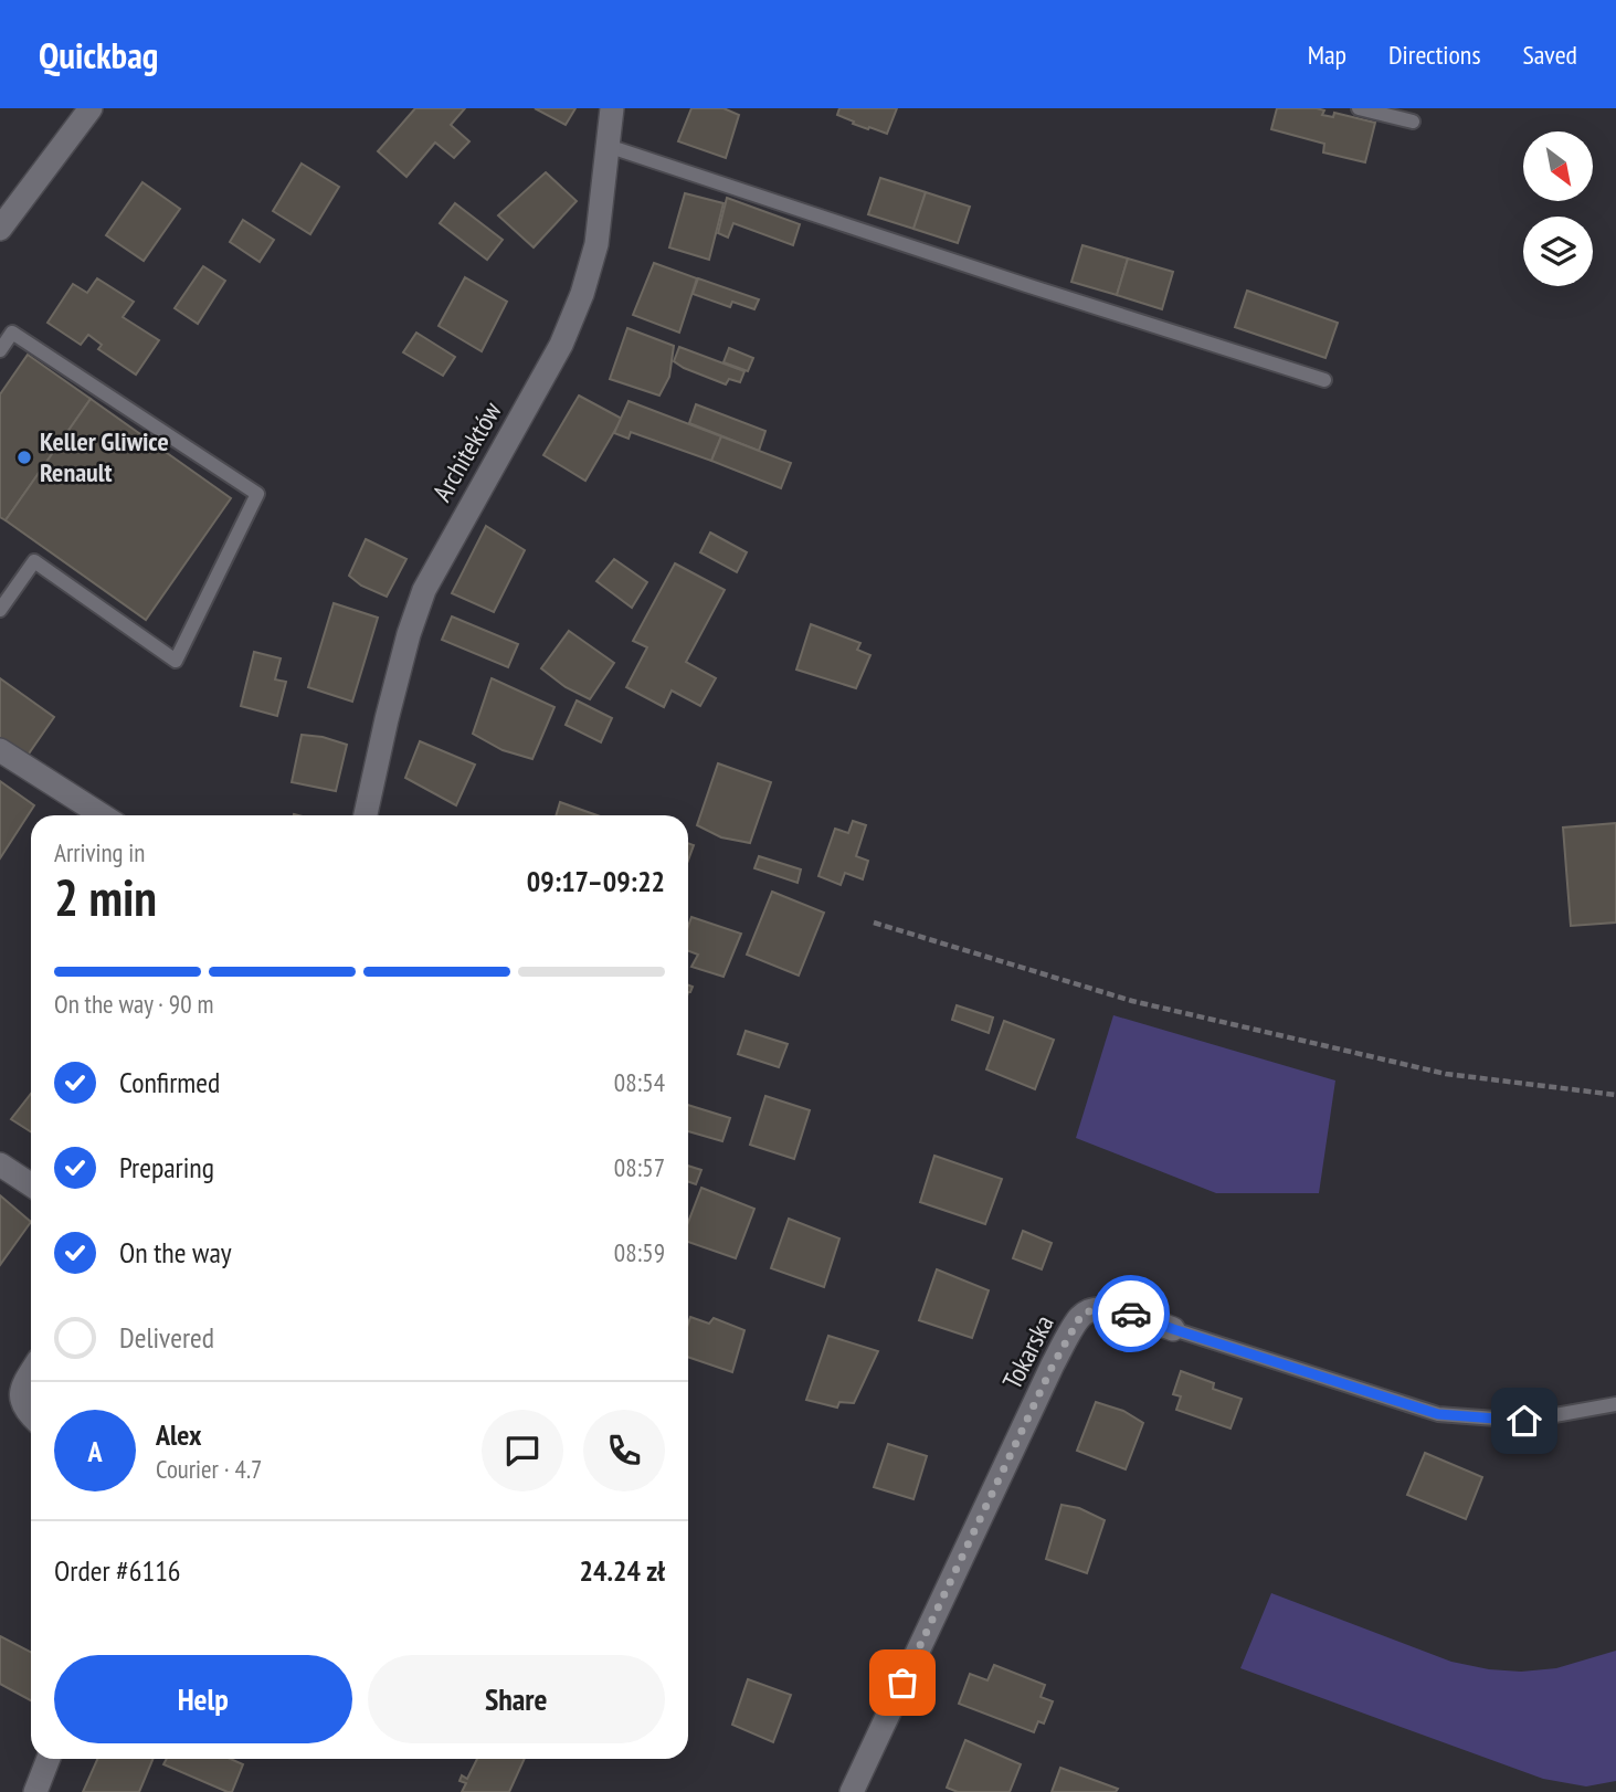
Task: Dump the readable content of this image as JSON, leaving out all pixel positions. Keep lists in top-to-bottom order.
{
  "streets": {
    "street": ["Architektów", "Tokarska"]
  },
  "places": ["Keller Gliwice Renault"],
  "north": "bottom right",
  "page": {
    "header": "Quickbag",
    "nav": ["Map", "Directions", "Saved"],
    "heading": ["2 min", "Arriving in", "09:17–09:22"],
    "panel": [
      "Alex",
      "Courier · 4.7",
      "Order #6116",
      "24.24 zł"
    ],
    "bar": "On the way · 90 m",
    "list": [
      ["Confirmed", "08:54"],
      ["Preparing", "08:57"],
      ["On the way", "08:59"],
      "Delivered"
    ],
    "round": "A",
    "buttons": ["Help", "Share"]
  }
}
